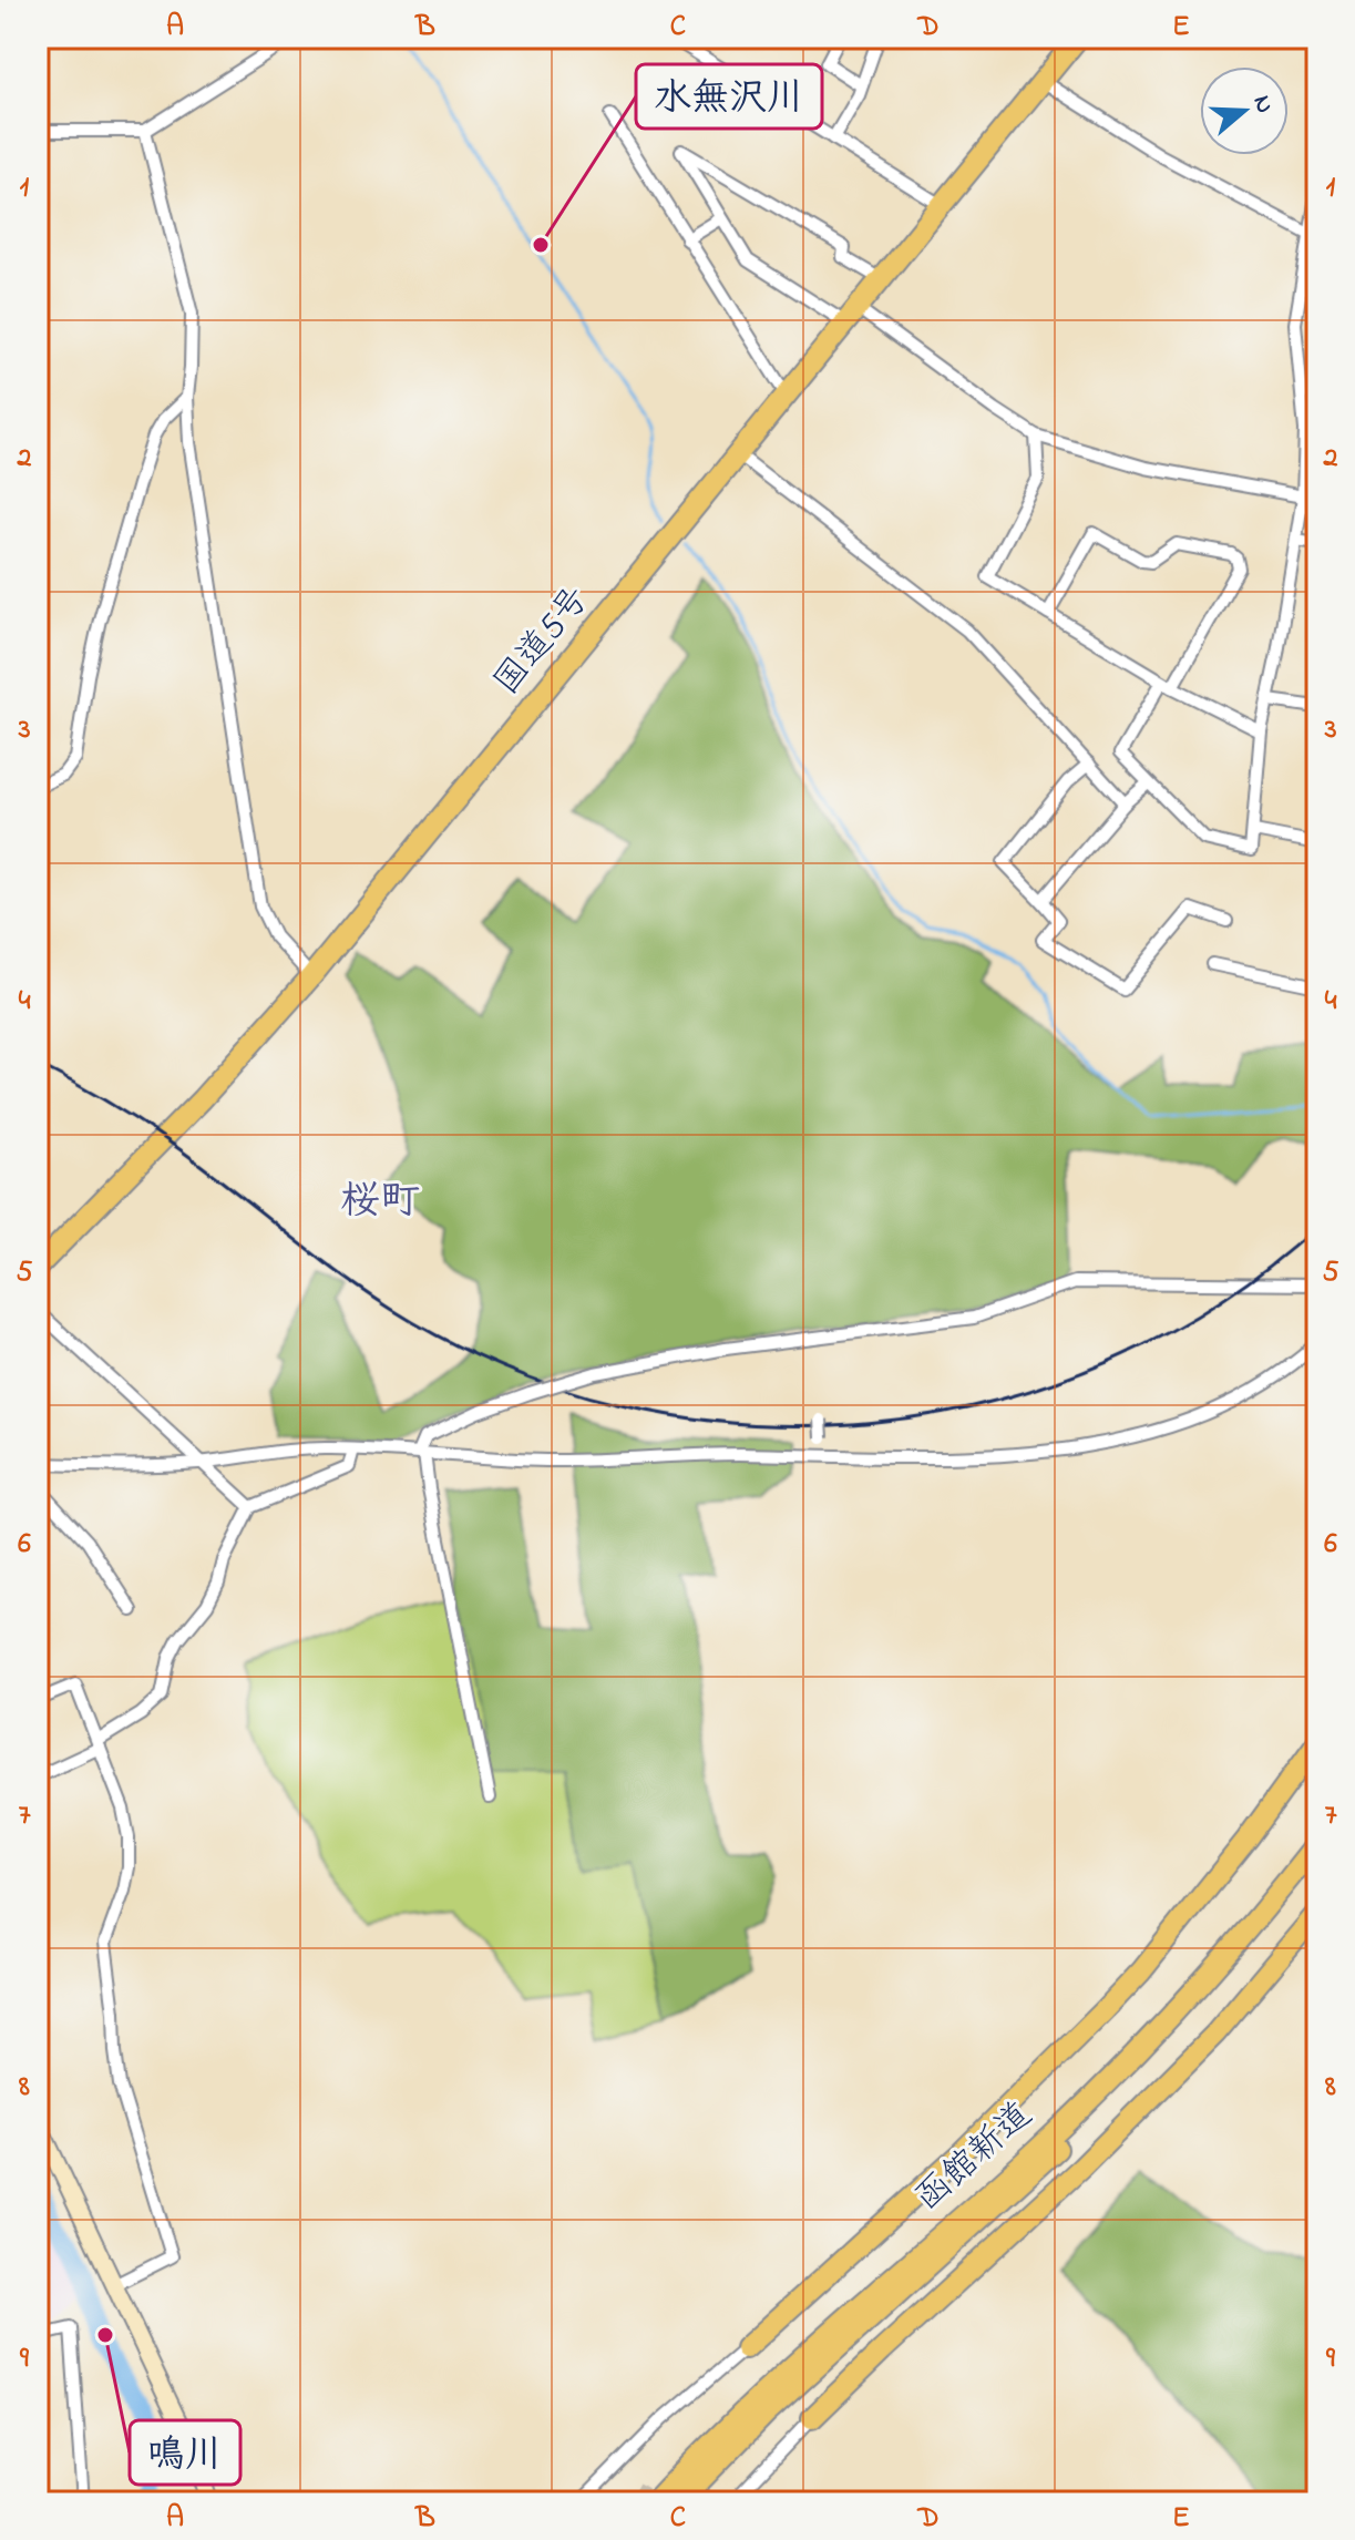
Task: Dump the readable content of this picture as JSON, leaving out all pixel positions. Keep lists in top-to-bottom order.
{
  "streets": {
    "highway": ["国道5号", "函館新道"]
  },
  "districts": ["桜町"],
  "places": ["水無沢川", "鳴川"],
  "north": "right",
  "grid": {
    "columns": [
      "A",
      "B",
      "C",
      "D",
      "E"
    ],
    "rows": [
      "1",
      "2",
      "3",
      "4",
      "5",
      "6",
      "7",
      "8",
      "9"
    ]
  }
}
